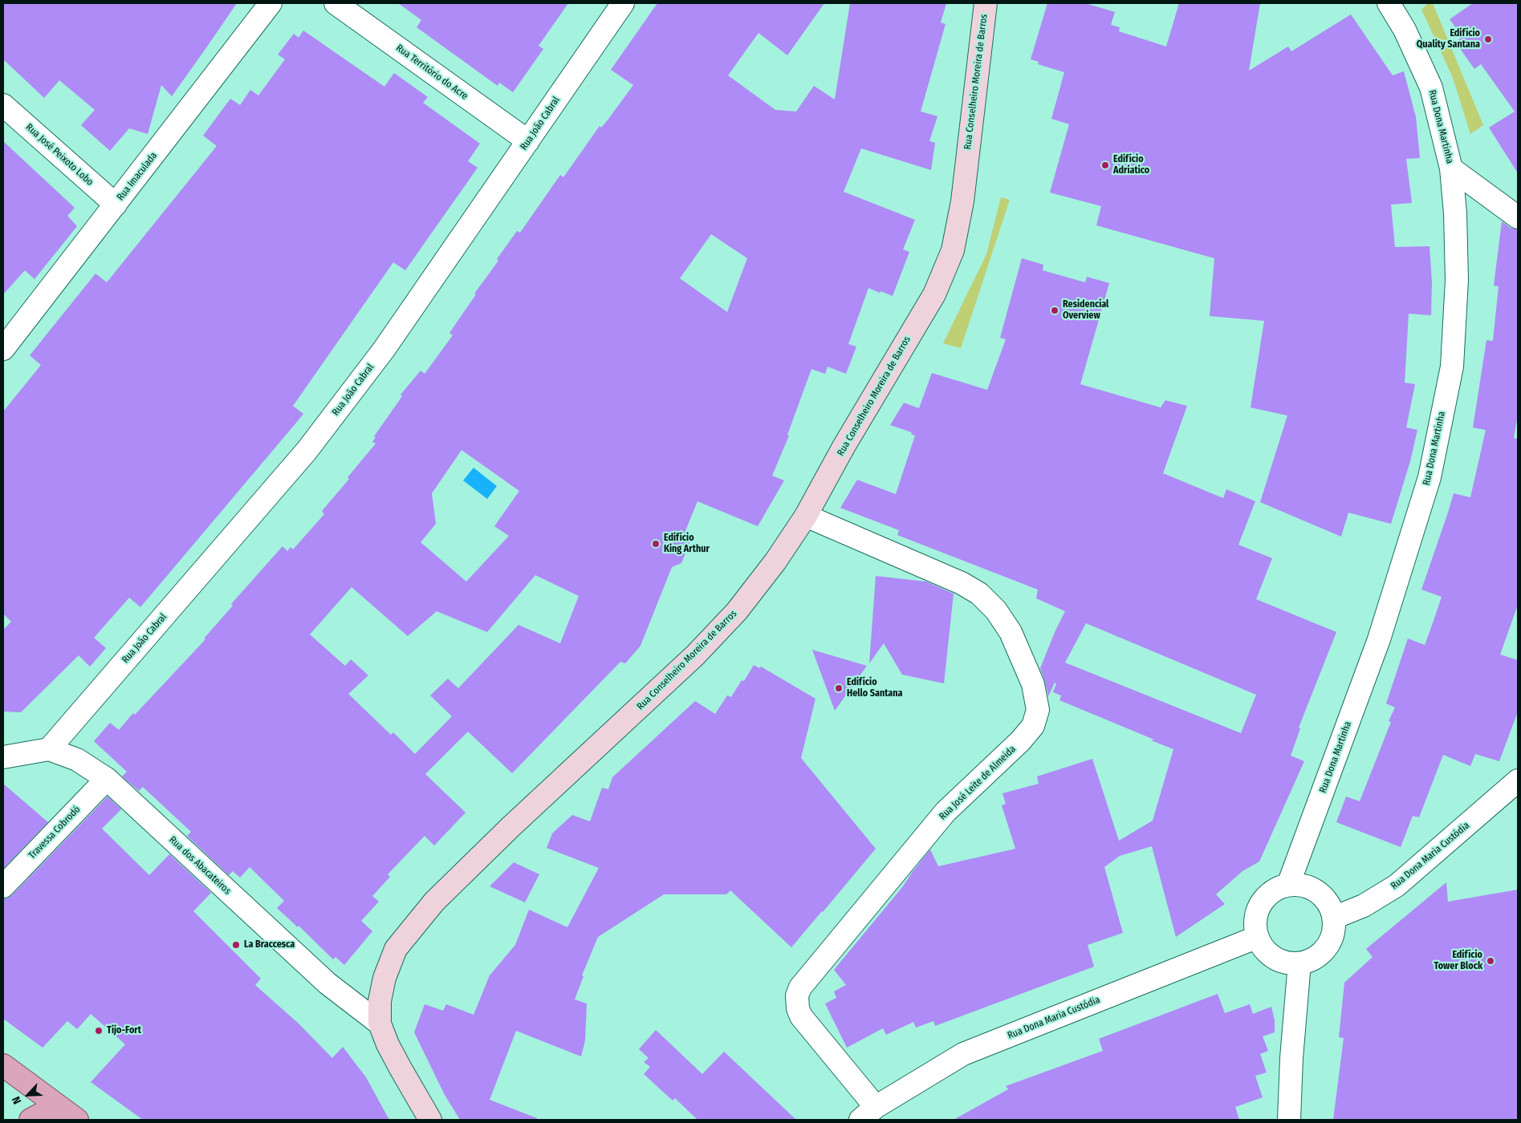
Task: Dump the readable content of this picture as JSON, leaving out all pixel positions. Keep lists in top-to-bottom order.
{
  "streets": {
    "main road": ["Rua Conselheiro Moreira de Barros"],
    "street": [
      "Rua Território do Acre",
      "Rua João Cabral",
      "Rua Dona Martinha",
      "Rua José Peixoto Lobo",
      "Rua Imaculada",
      "Rua José Leite de Almeida",
      "Travessa Cobrodó",
      "Rua Dona Maria Custódia",
      "Rua dos Abacateiros"
    ]
  },
  "crossings": [
    ["Rua Território do Acre", "Rua João Cabral"],
    ["Rua Conselheiro Moreira de Barros", "Rua José Leite de Almeida"],
    ["Rua Conselheiro Moreira de Barros", "Rua dos Abacateiros"],
    ["Rua João Cabral", "Rua dos Abacateiros"],
    ["Rua Dona Martinha", "Rua Dona Maria Custódia"],
    ["Rua José Peixoto Lobo", "Rua Imaculada"],
    ["Rua José Leite de Almeida", "Rua Dona Maria Custódia"],
    ["Travessa Cobrodó", "Rua dos Abacateiros"]
  ],
  "places": [
    "Edifício Quality Santana",
    "Edifício Adriatico",
    "Residencial Overview",
    "Edifício King Arthur",
    "Edifício Hello Santana",
    "La Braccesca",
    "Edifício Tower Block",
    "Tijo-Fort"
  ],
  "north": "bottom left"
}
